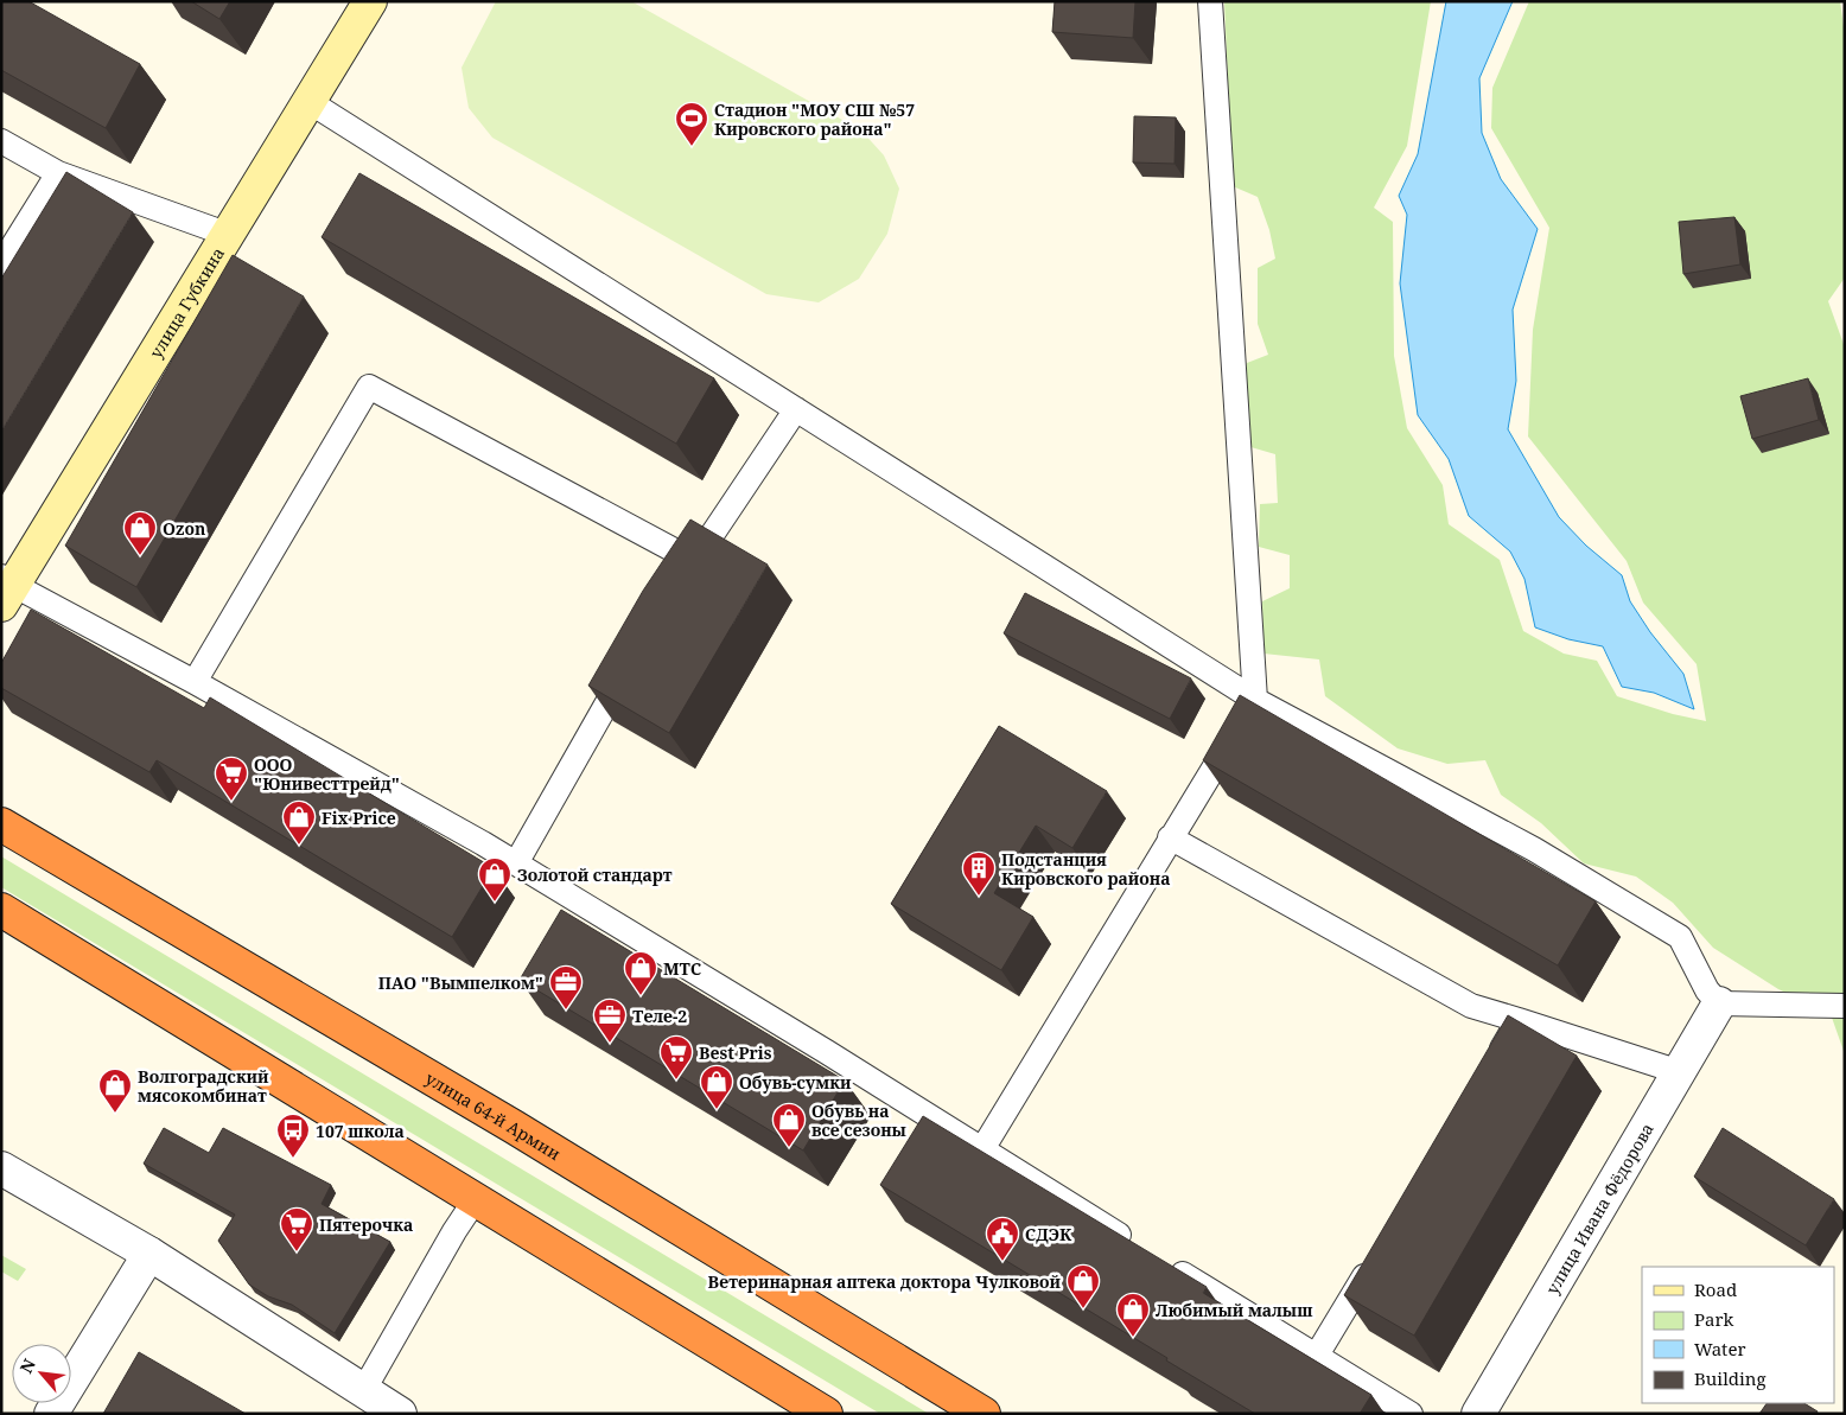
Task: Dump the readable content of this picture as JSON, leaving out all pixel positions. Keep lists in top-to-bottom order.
{
  "streets": {
    "highway": ["улица 64-й Армии"],
    "street": ["улица Губкина", "улица Ивана Фёдорова"]
  },
  "places": {
    "sports": ["Стадион \"МОУ СШ №57 Кировского района\""],
    "shop": [
      "Ozon",
      "Fix Price",
      "Золотой стандарт",
      "МТС",
      "Обувь-сумки",
      "Волгоградский мясокомбинат",
      "Обувь на все сезоны",
      "Ветеринарная аптека доктора Чулковой",
      "Любимый малыш"
    ],
    "supermarket": ["ООО \"Юнивесттрейд\"", "Best Pris", "Пятерочка"],
    "building": ["Подстанция Кировского района"],
    "office": ["ПАО \"Вымпелком\"", "Теле-2"],
    "bus stop": ["107 школа"],
    "public building": ["СДЭК"]
  },
  "legend": [
    "Road",
    "Park",
    "Water",
    "Building"
  ],
  "north": "top left"
}
